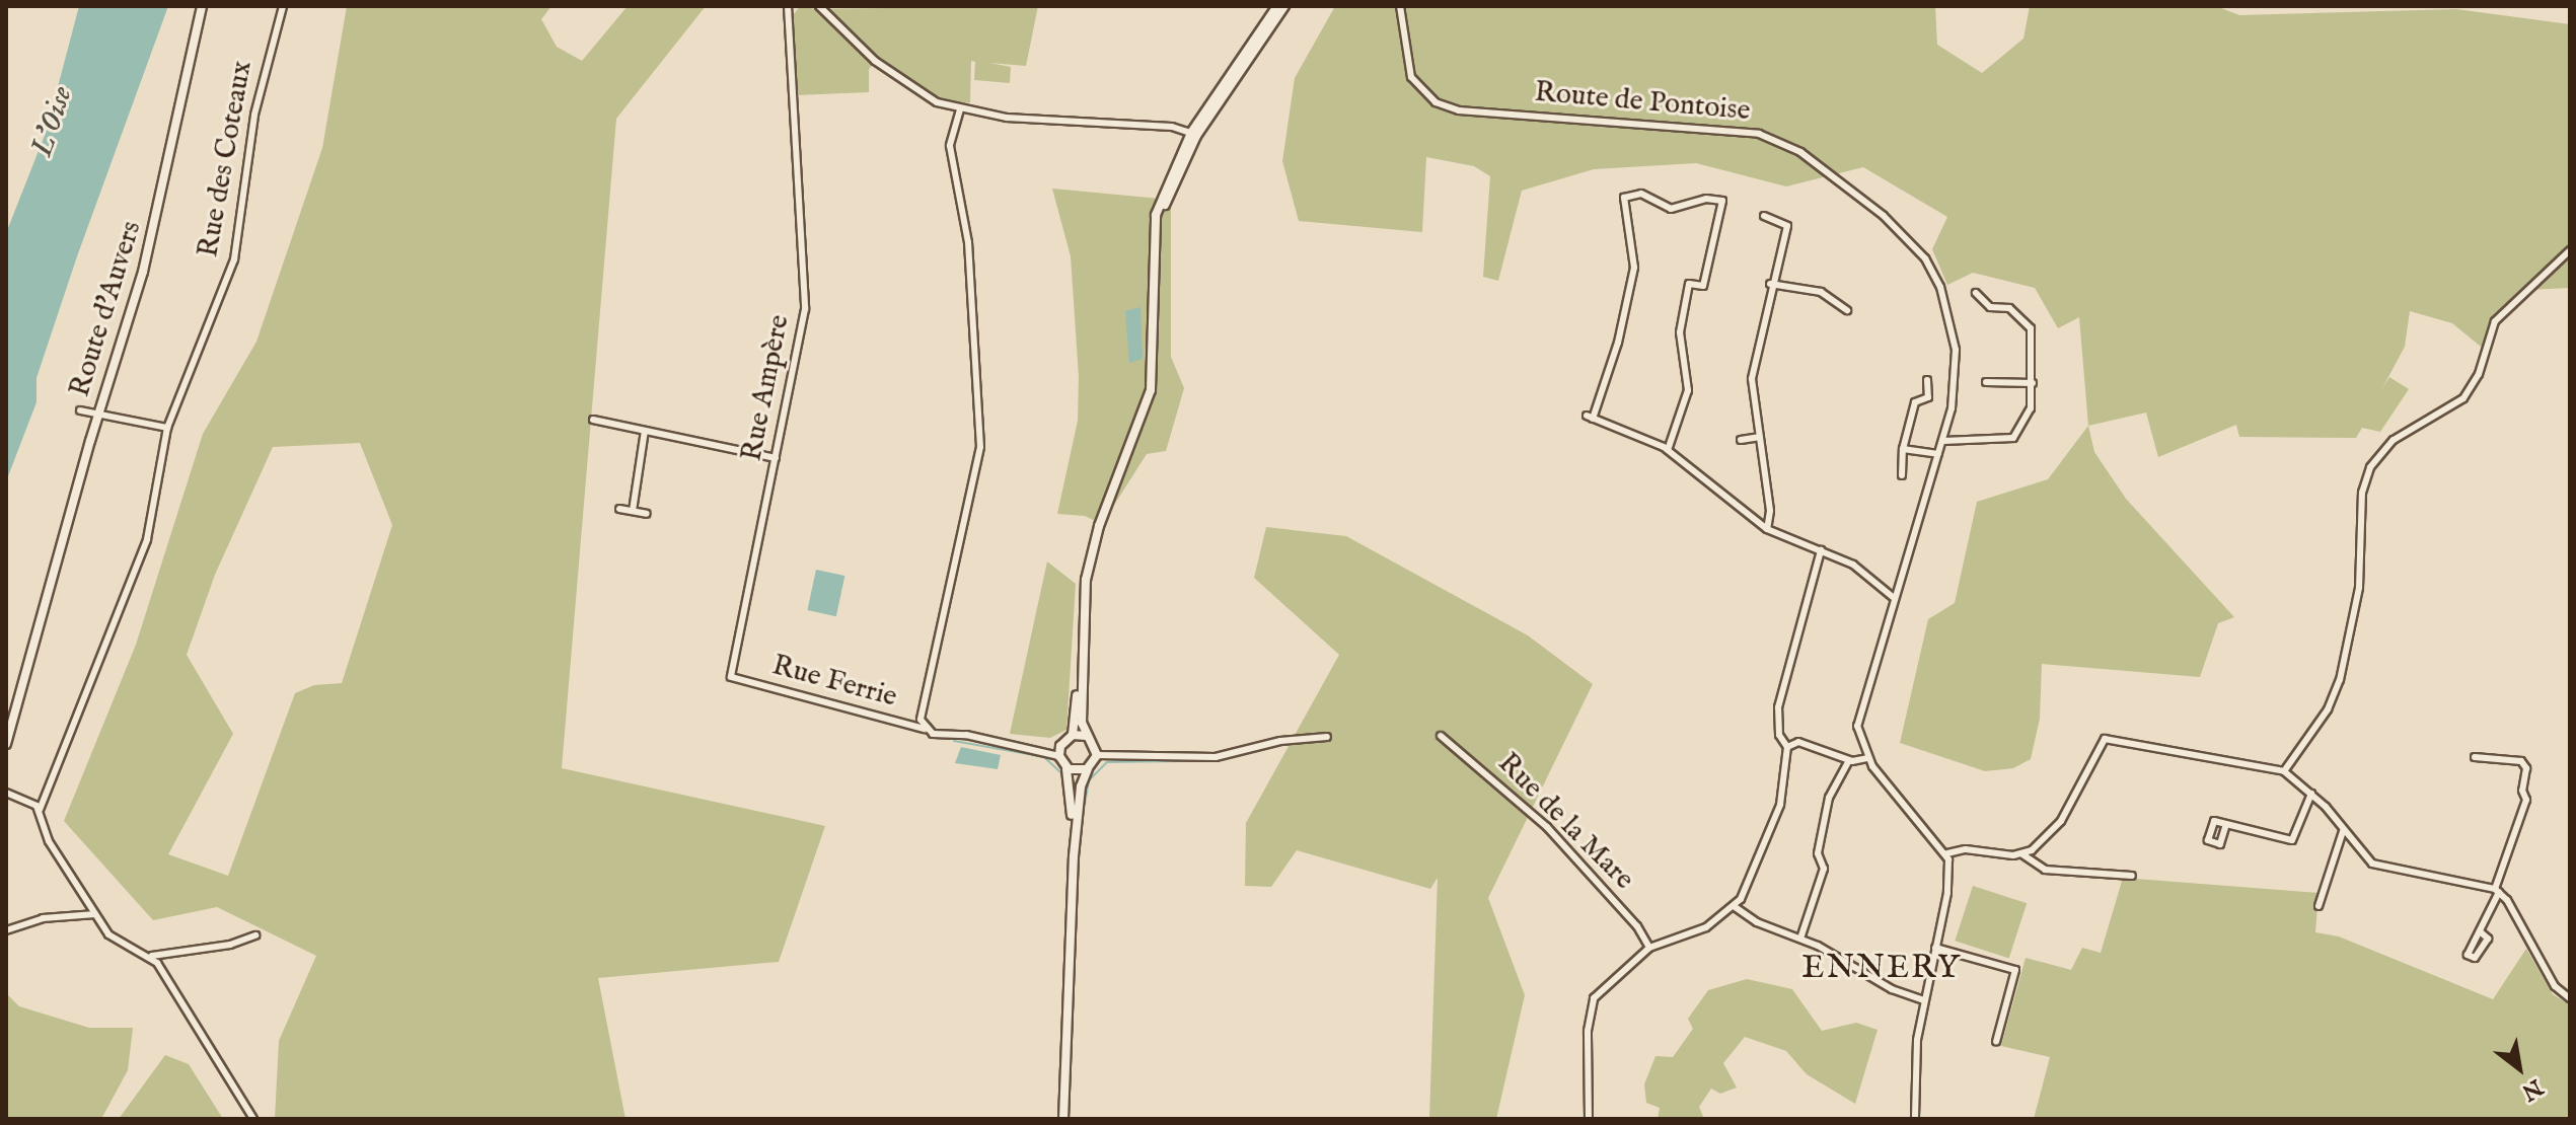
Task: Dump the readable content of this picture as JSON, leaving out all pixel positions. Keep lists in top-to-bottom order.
{
  "streets": {
    "main road": ["Route d'Auvers"],
    "street": [
      "Route de Pontoise",
      "Rue des Coteaux",
      "Rue Ampère",
      "Rue Ferrie",
      "Rue de la Mare"
    ]
  },
  "crossings": [
    ["Rue Ampère", "Rue Ferrie"]
  ],
  "districts": ["ENNERY"],
  "water": ["L'Oise"],
  "north": "bottom right"
}
